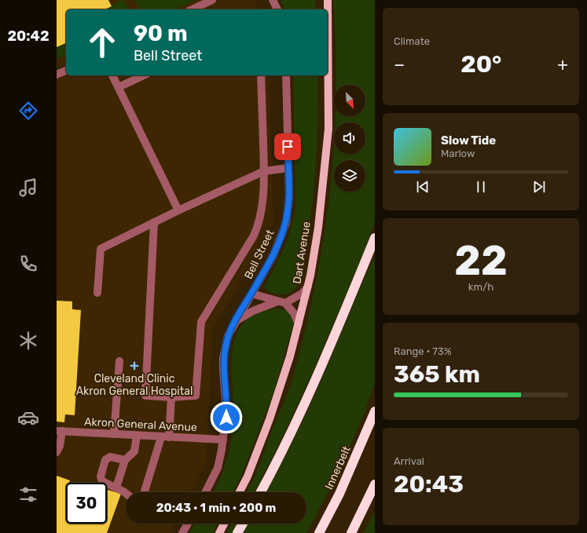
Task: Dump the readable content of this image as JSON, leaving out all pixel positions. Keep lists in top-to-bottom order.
{
  "streets": {
    "highway": ["Innerbelt"],
    "main road": ["Dart Avenue"],
    "street": ["Bell Street", "Akron General Avenue"]
  },
  "crossings": [
    ["Bell Street", "Akron General Avenue"]
  ],
  "places": {
    "health": ["Cleveland Clinic Akron General Hospital"]
  },
  "north": "bottom right",
  "page": {
    "tabs": "20:42",
    "tile": [
      "Climate",
      ["22", "km/h"],
      ["Range · 73%", "365 km"],
      ["Arrival", "20:43"]
    ],
    "turn": ["90 m", "Bell Street"],
    "heat": ["−", "20°", "+"],
    "song": ["Slow Tide", "Marlow"],
    "limit": "30",
    "trip": "20:43 · 1 min · 200 m"
  }
}
